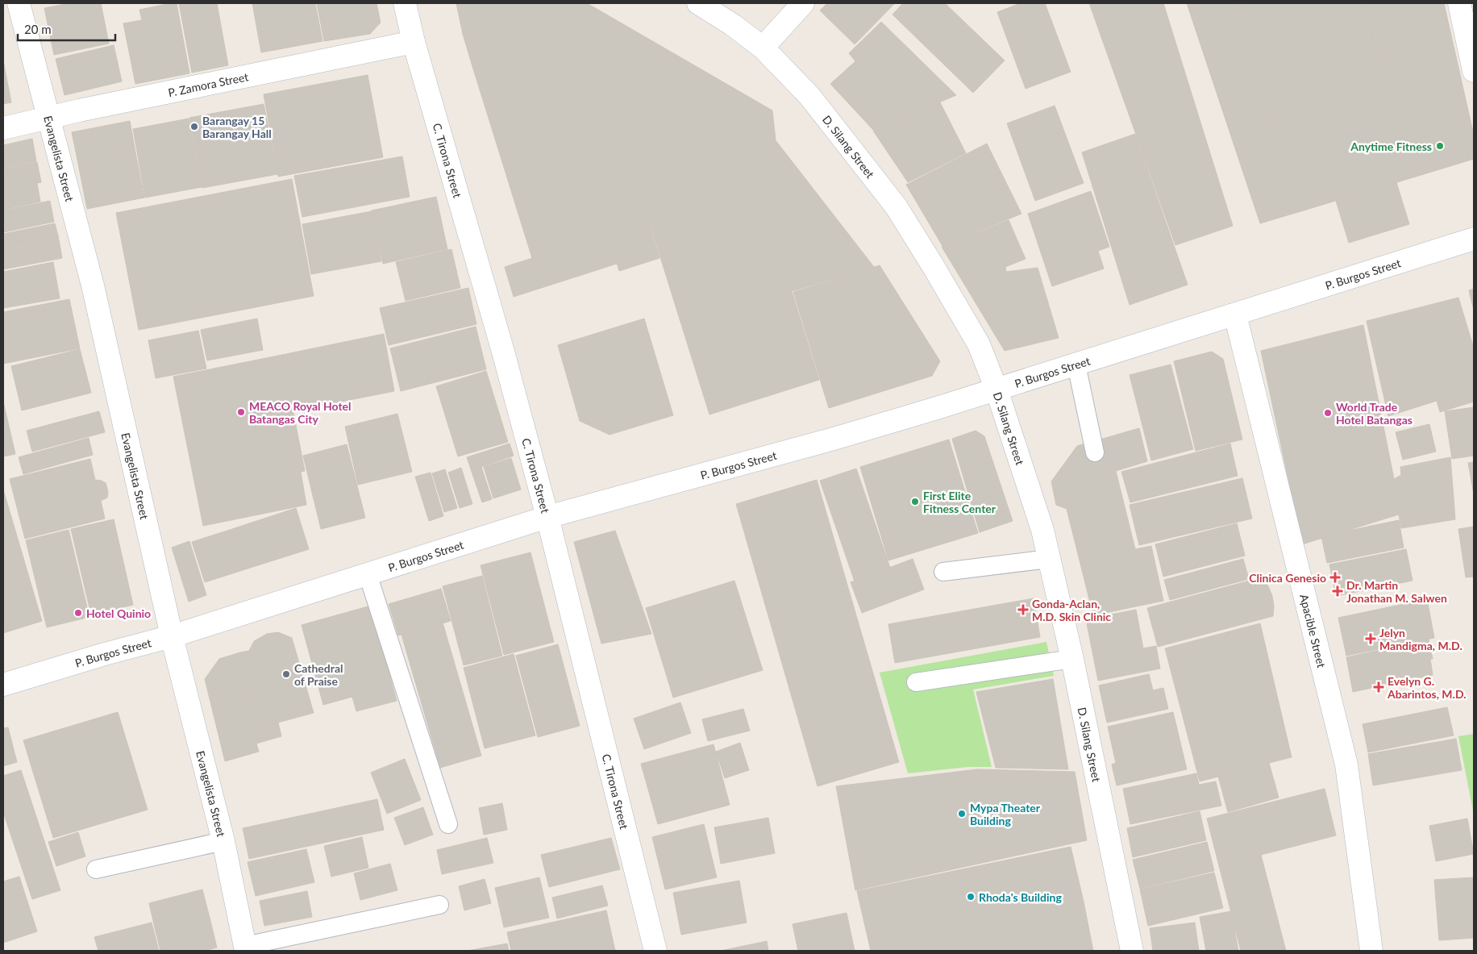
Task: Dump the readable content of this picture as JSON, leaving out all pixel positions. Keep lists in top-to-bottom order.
{
  "streets": {
    "main road": [
      "P. Zamora Street",
      "D. Silang Street",
      "Evangelista Street",
      "C. Tirona Street",
      "P. Burgos Street",
      "Apacible Street"
    ]
  },
  "crossings": [
    ["P. Zamora Street", "Evangelista Street"],
    ["P. Zamora Street", "C. Tirona Street"],
    ["D. Silang Street", "P. Burgos Street"],
    ["Evangelista Street", "P. Burgos Street"],
    ["C. Tirona Street", "P. Burgos Street"],
    ["P. Burgos Street", "Apacible Street"]
  ],
  "places": {
    "other": [
      "Barangay 15 Barangay Hall",
      "Anytime Fitness",
      "MEACO Royal Hotel Batangas City",
      "World Trade Hotel Batangas",
      "First Elite Fitness Center",
      "Hotel Quinio",
      "Cathedral of Praise",
      "Mypa Theater Building",
      "Rhoda's Building"
    ],
    "health": [
      "Clinica Genesio",
      "Dr. Martin Jonathan M. Salwen",
      "Gonda-Aclan, M.D. Skin Clinic",
      "Jelyn Mandigma, M.D.",
      "Evelyn G. Abarintos, M.D."
    ]
  },
  "scale_bar": "20 m"
}
